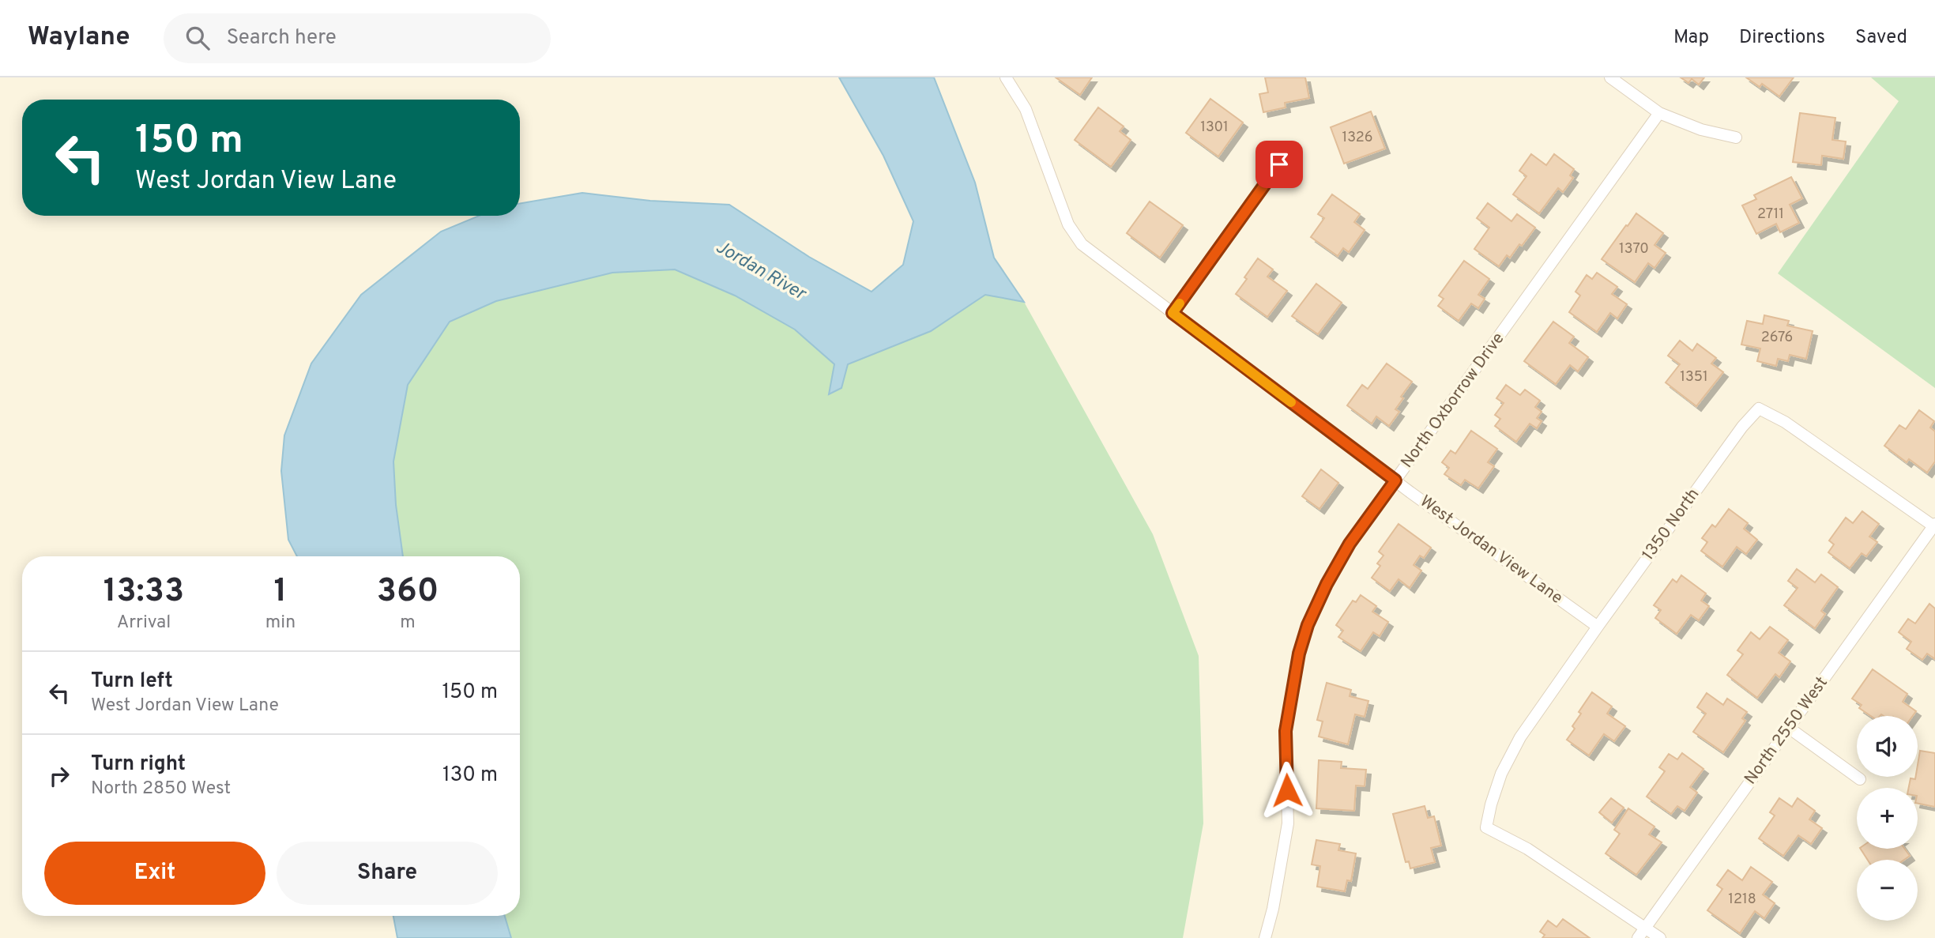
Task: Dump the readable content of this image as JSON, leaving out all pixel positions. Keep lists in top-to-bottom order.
{
  "streets": {
    "street": [
      "North Oxborrow Drive",
      "1350 North",
      "West Jordan View Lane",
      "North 2550 West"
    ]
  },
  "crossings": [
    ["North Oxborrow Drive", "West Jordan View Lane"],
    ["1350 North", "West Jordan View Lane"],
    ["1350 North", "North 2550 West"]
  ],
  "water": ["Jordan River"],
  "house_numbers": [
    "1301",
    "1326",
    "2711",
    "1370",
    "2676",
    "1351",
    "1218"
  ],
  "page": {
    "header": "Waylane",
    "search": "Search here",
    "nav": ["Map", "Directions", "Saved"],
    "turn": ["150 m", "West Jordan View Lane"],
    "eta": [
      "13:33",
      "Arrival",
      "1",
      "min",
      "360",
      "m"
    ],
    "list": [
      {
        "name": "Turn left",
        "note": "West Jordan View Lane",
        "value": "150 m"
      },
      {
        "name": "Turn right",
        "note": "North 2850 West",
        "value": "130 m"
      }
    ],
    "map_buttons": ["+", "−"],
    "buttons": ["Exit", "Share"]
  }
}
